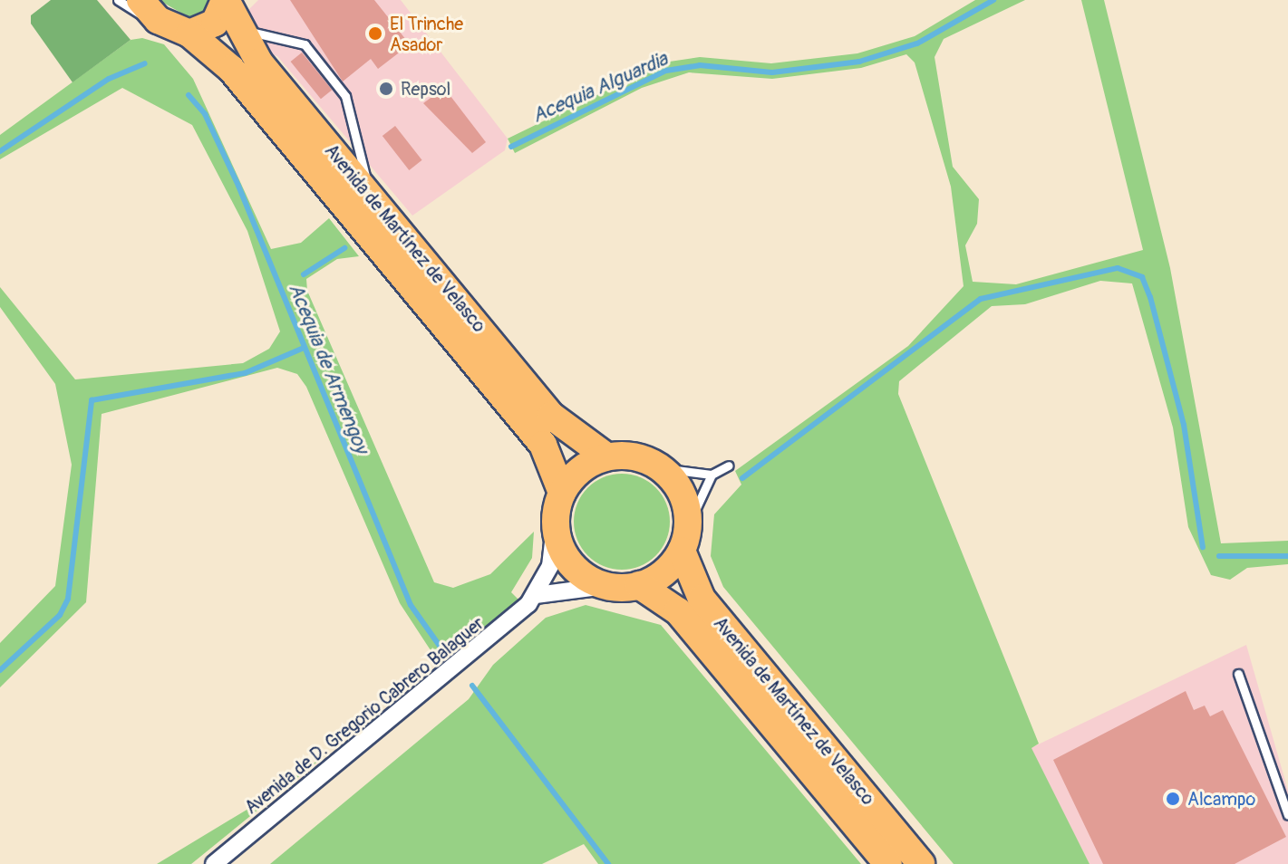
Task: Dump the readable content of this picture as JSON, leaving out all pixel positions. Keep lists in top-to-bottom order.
{
  "streets": {
    "highway": ["Avenida de Martínez de Velasco"],
    "street": ["Avenida de D. Gregorio Cabrero Balaguer"]
  },
  "crossings": [
    ["Avenida de Martínez de Velasco", "Avenida de D. Gregorio Cabrero Balaguer"]
  ],
  "water": ["Acequia Alguardia", "Acequia de Armengoy"],
  "places": ["El Trinche Asador", "Repsol", "Alcampo"]
}
